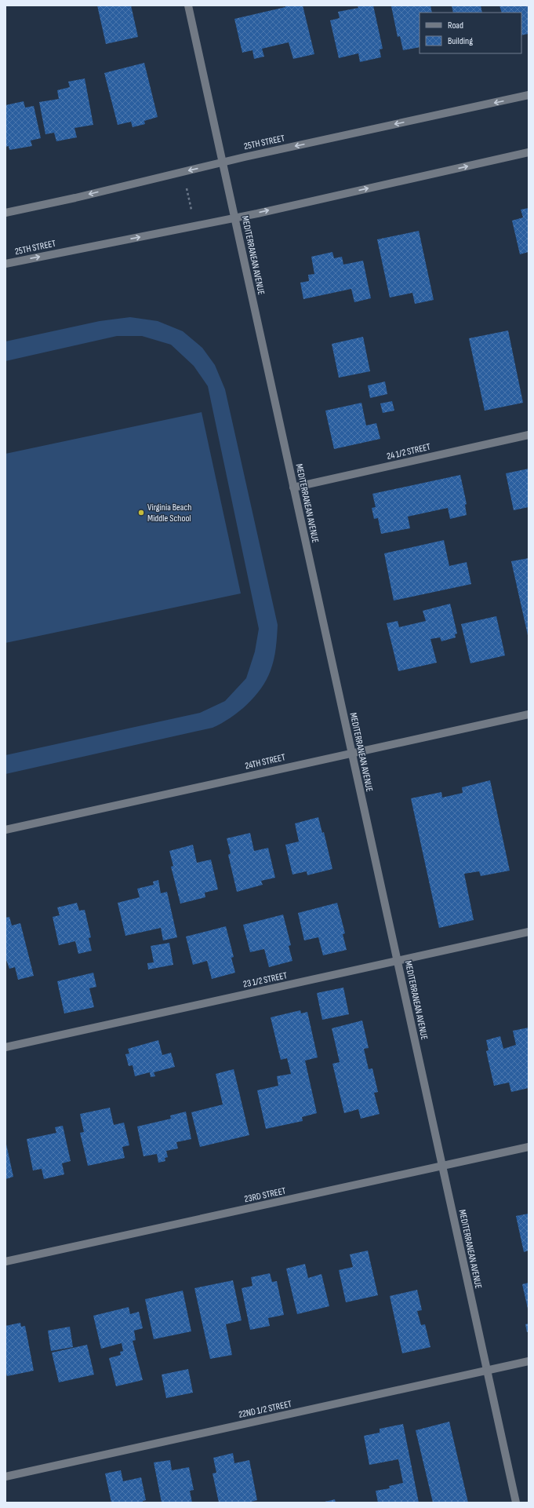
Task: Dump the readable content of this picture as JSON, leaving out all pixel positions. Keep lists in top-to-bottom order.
{
  "streets": {
    "street": [
      "25TH STREET",
      "MEDITERRANEAN AVENUE",
      "24 1/2 STREET",
      "24TH STREET",
      "23 1/2 STREET",
      "23RD STREET",
      "22ND 1/2 STREET"
    ]
  },
  "crossings": [
    ["25TH STREET", "MEDITERRANEAN AVENUE"],
    ["MEDITERRANEAN AVENUE", "24 1/2 STREET"],
    ["MEDITERRANEAN AVENUE", "24TH STREET"],
    ["MEDITERRANEAN AVENUE", "23 1/2 STREET"],
    ["MEDITERRANEAN AVENUE", "23RD STREET"],
    ["MEDITERRANEAN AVENUE", "22ND 1/2 STREET"]
  ],
  "places": ["Virginia Beach Middle School"],
  "legend": ["Road", "Building"]
}
